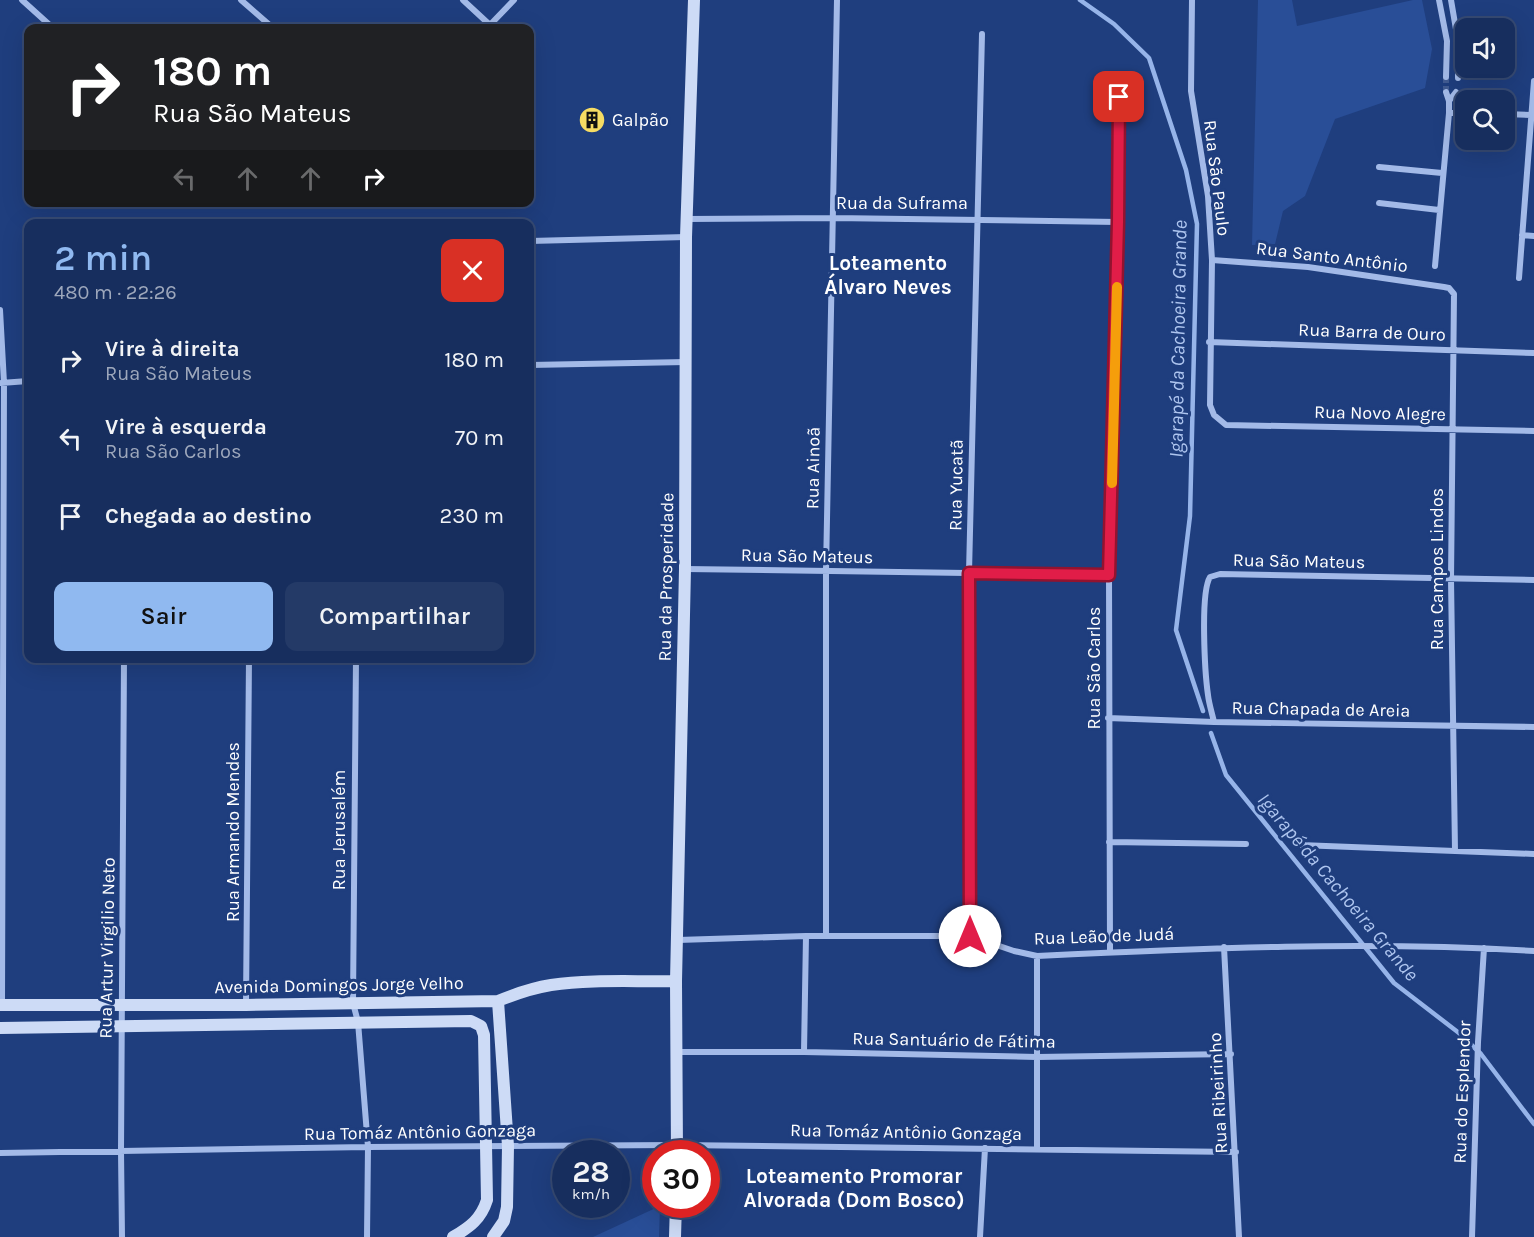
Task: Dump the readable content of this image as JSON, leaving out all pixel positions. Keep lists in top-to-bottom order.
{
  "streets": {
    "street": [
      "Rua São Paulo",
      "Rua da Suframa",
      "Rua Santo Antônio",
      "Rua Barra de Ouro",
      "Rua Novo Alegre",
      "Rua Ainoã",
      "Rua Yucatã",
      "Rua São Mateus",
      "Rua Campos Lindos",
      "Rua da Prosperidade",
      "Rua São Carlos",
      "Rua Chapada de Areia",
      "Rua Jerusalém",
      "Rua Armando Mendes",
      "Rua Leão de Judá",
      "Rua Artur Virgilio Neto",
      "Avenida Domingos Jorge Velho",
      "Rua Santuário de Fátima",
      "Rua do Esplendor",
      "Rua Ribeirinho",
      "Rua Tomáz Antônio Gonzaga"
    ]
  },
  "crossings": [
    ["Rua São Paulo", "Rua Santo Antônio"],
    ["Rua São Paulo", "Rua Barra de Ouro"],
    ["Rua São Paulo", "Rua Novo Alegre"],
    ["Rua da Suframa", "Rua Ainoã"],
    ["Rua da Suframa", "Rua Yucatã"],
    ["Rua da Suframa", "Rua da Prosperidade"],
    ["Rua da Suframa", "Rua São Carlos"],
    ["Rua Santo Antônio", "Rua Campos Lindos"],
    ["Rua Barra de Ouro", "Rua Campos Lindos"],
    ["Rua Novo Alegre", "Rua Campos Lindos"],
    ["Rua Ainoã", "Rua São Mateus"],
    ["Rua Ainoã", "Rua Leão de Judá"],
    ["Rua Yucatã", "Rua São Mateus"],
    ["Rua Yucatã", "Rua Leão de Judá"],
    ["Rua São Mateus", "Rua Campos Lindos"],
    ["Rua São Mateus", "Rua da Prosperidade"],
    ["Rua São Mateus", "Rua São Carlos"],
    ["Rua São Mateus", "Rua Chapada de Areia"],
    ["Rua Campos Lindos", "Rua Chapada de Areia"],
    ["Rua da Prosperidade", "Rua Leão de Judá"],
    ["Rua da Prosperidade", "Avenida Domingos Jorge Velho"],
    ["Rua da Prosperidade", "Rua Santuário de Fátima"],
    ["Rua São Carlos", "Rua Chapada de Areia"],
    ["Rua São Carlos", "Rua Leão de Judá"],
    ["Rua Jerusalém", "Avenida Domingos Jorge Velho"],
    ["Rua Jerusalém", "Rua Tomáz Antônio Gonzaga"],
    ["Rua Armando Mendes", "Avenida Domingos Jorge Velho"],
    ["Rua Leão de Judá", "Rua do Esplendor"],
    ["Rua Leão de Judá", "Rua Ribeirinho"],
    ["Rua Artur Virgilio Neto", "Avenida Domingos Jorge Velho"],
    ["Rua Artur Virgilio Neto", "Rua Tomáz Antônio Gonzaga"],
    ["Avenida Domingos Jorge Velho", "Rua Tomáz Antônio Gonzaga"],
    ["Rua Santuário de Fátima", "Rua Ribeirinho"],
    ["Rua Ribeirinho", "Rua Tomáz Antônio Gonzaga"]
  ],
  "districts": ["Loteamento Álvaro Neves", "Loteamento Promorar Alvorada (Dom Bosco)"],
  "water": ["Igarapé da Cachoeira Grande"],
  "places": {
    "building": ["Galpão"]
  },
  "page": {
    "turn": ["180 m", "Rua São Mateus"],
    "heading": ["2 min", "480 m · 22:26"],
    "list": [
      {
        "name": "Vire à direita",
        "note": "Rua São Mateus",
        "value": "180 m"
      },
      {
        "name": "Vire à esquerda",
        "note": "Rua São Carlos",
        "value": "70 m"
      },
      {
        "name": "Chegada ao destino",
        "value": "230 m"
      }
    ],
    "buttons": ["Sair", "Compartilhar"],
    "speed": "28 km/h",
    "limit": "30"
  }
}
